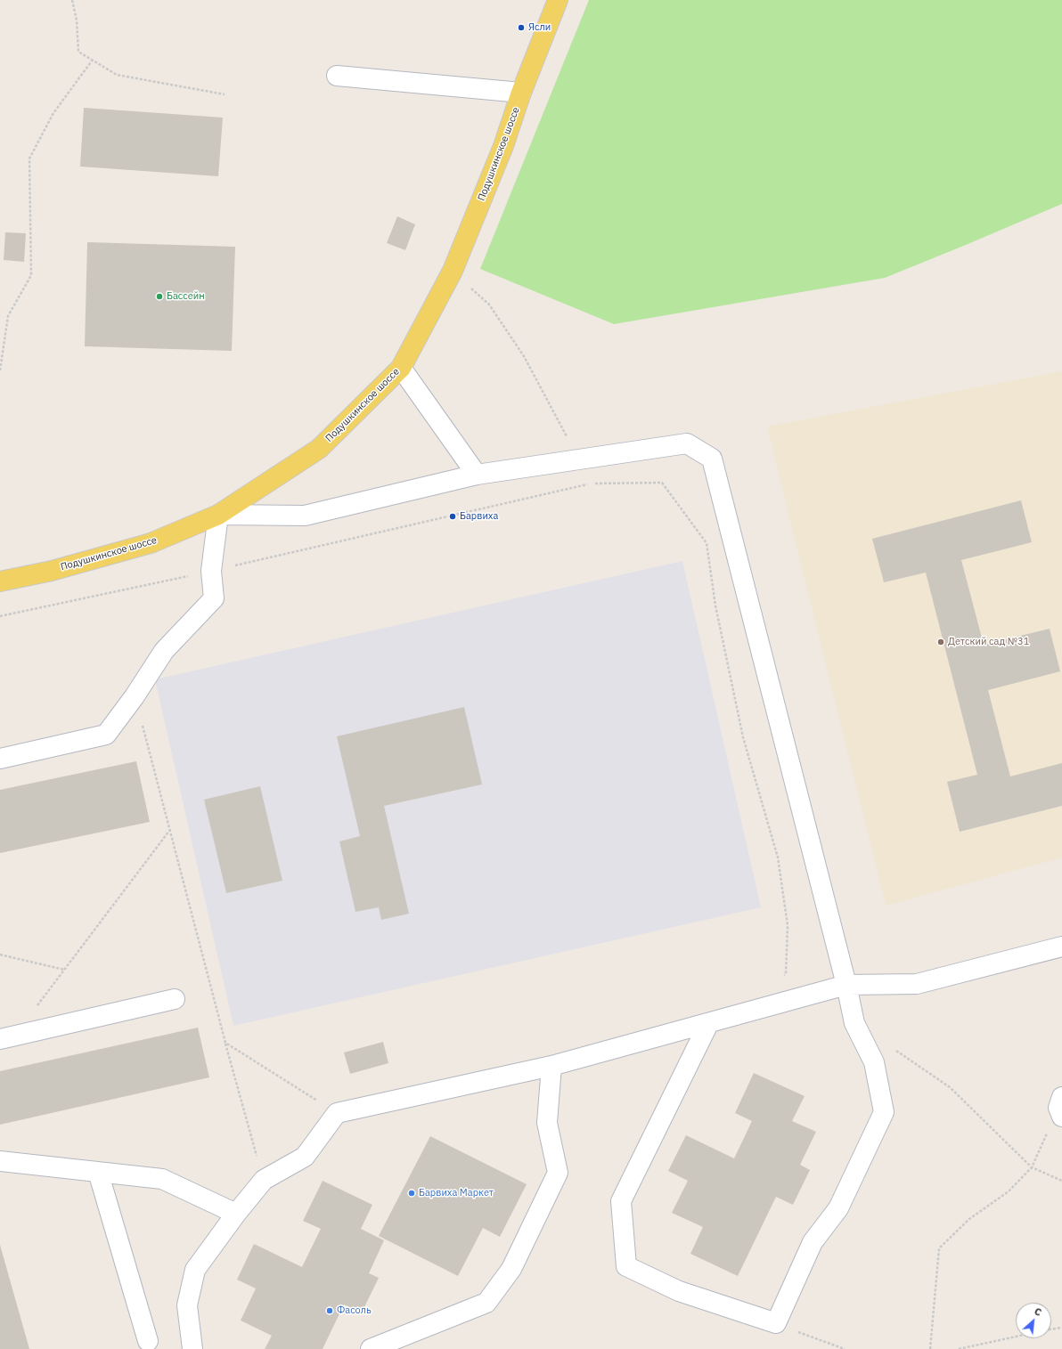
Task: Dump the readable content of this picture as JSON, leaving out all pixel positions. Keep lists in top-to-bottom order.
{
  "streets": {
    "main road": ["Подушкинское шоссе"]
  },
  "places": [
    "Ясли",
    "Бассейн",
    "Барвиха",
    "Детский сад №31",
    "Барвиха Маркет",
    "Фасоль"
  ],
  "north": "top right"
}
